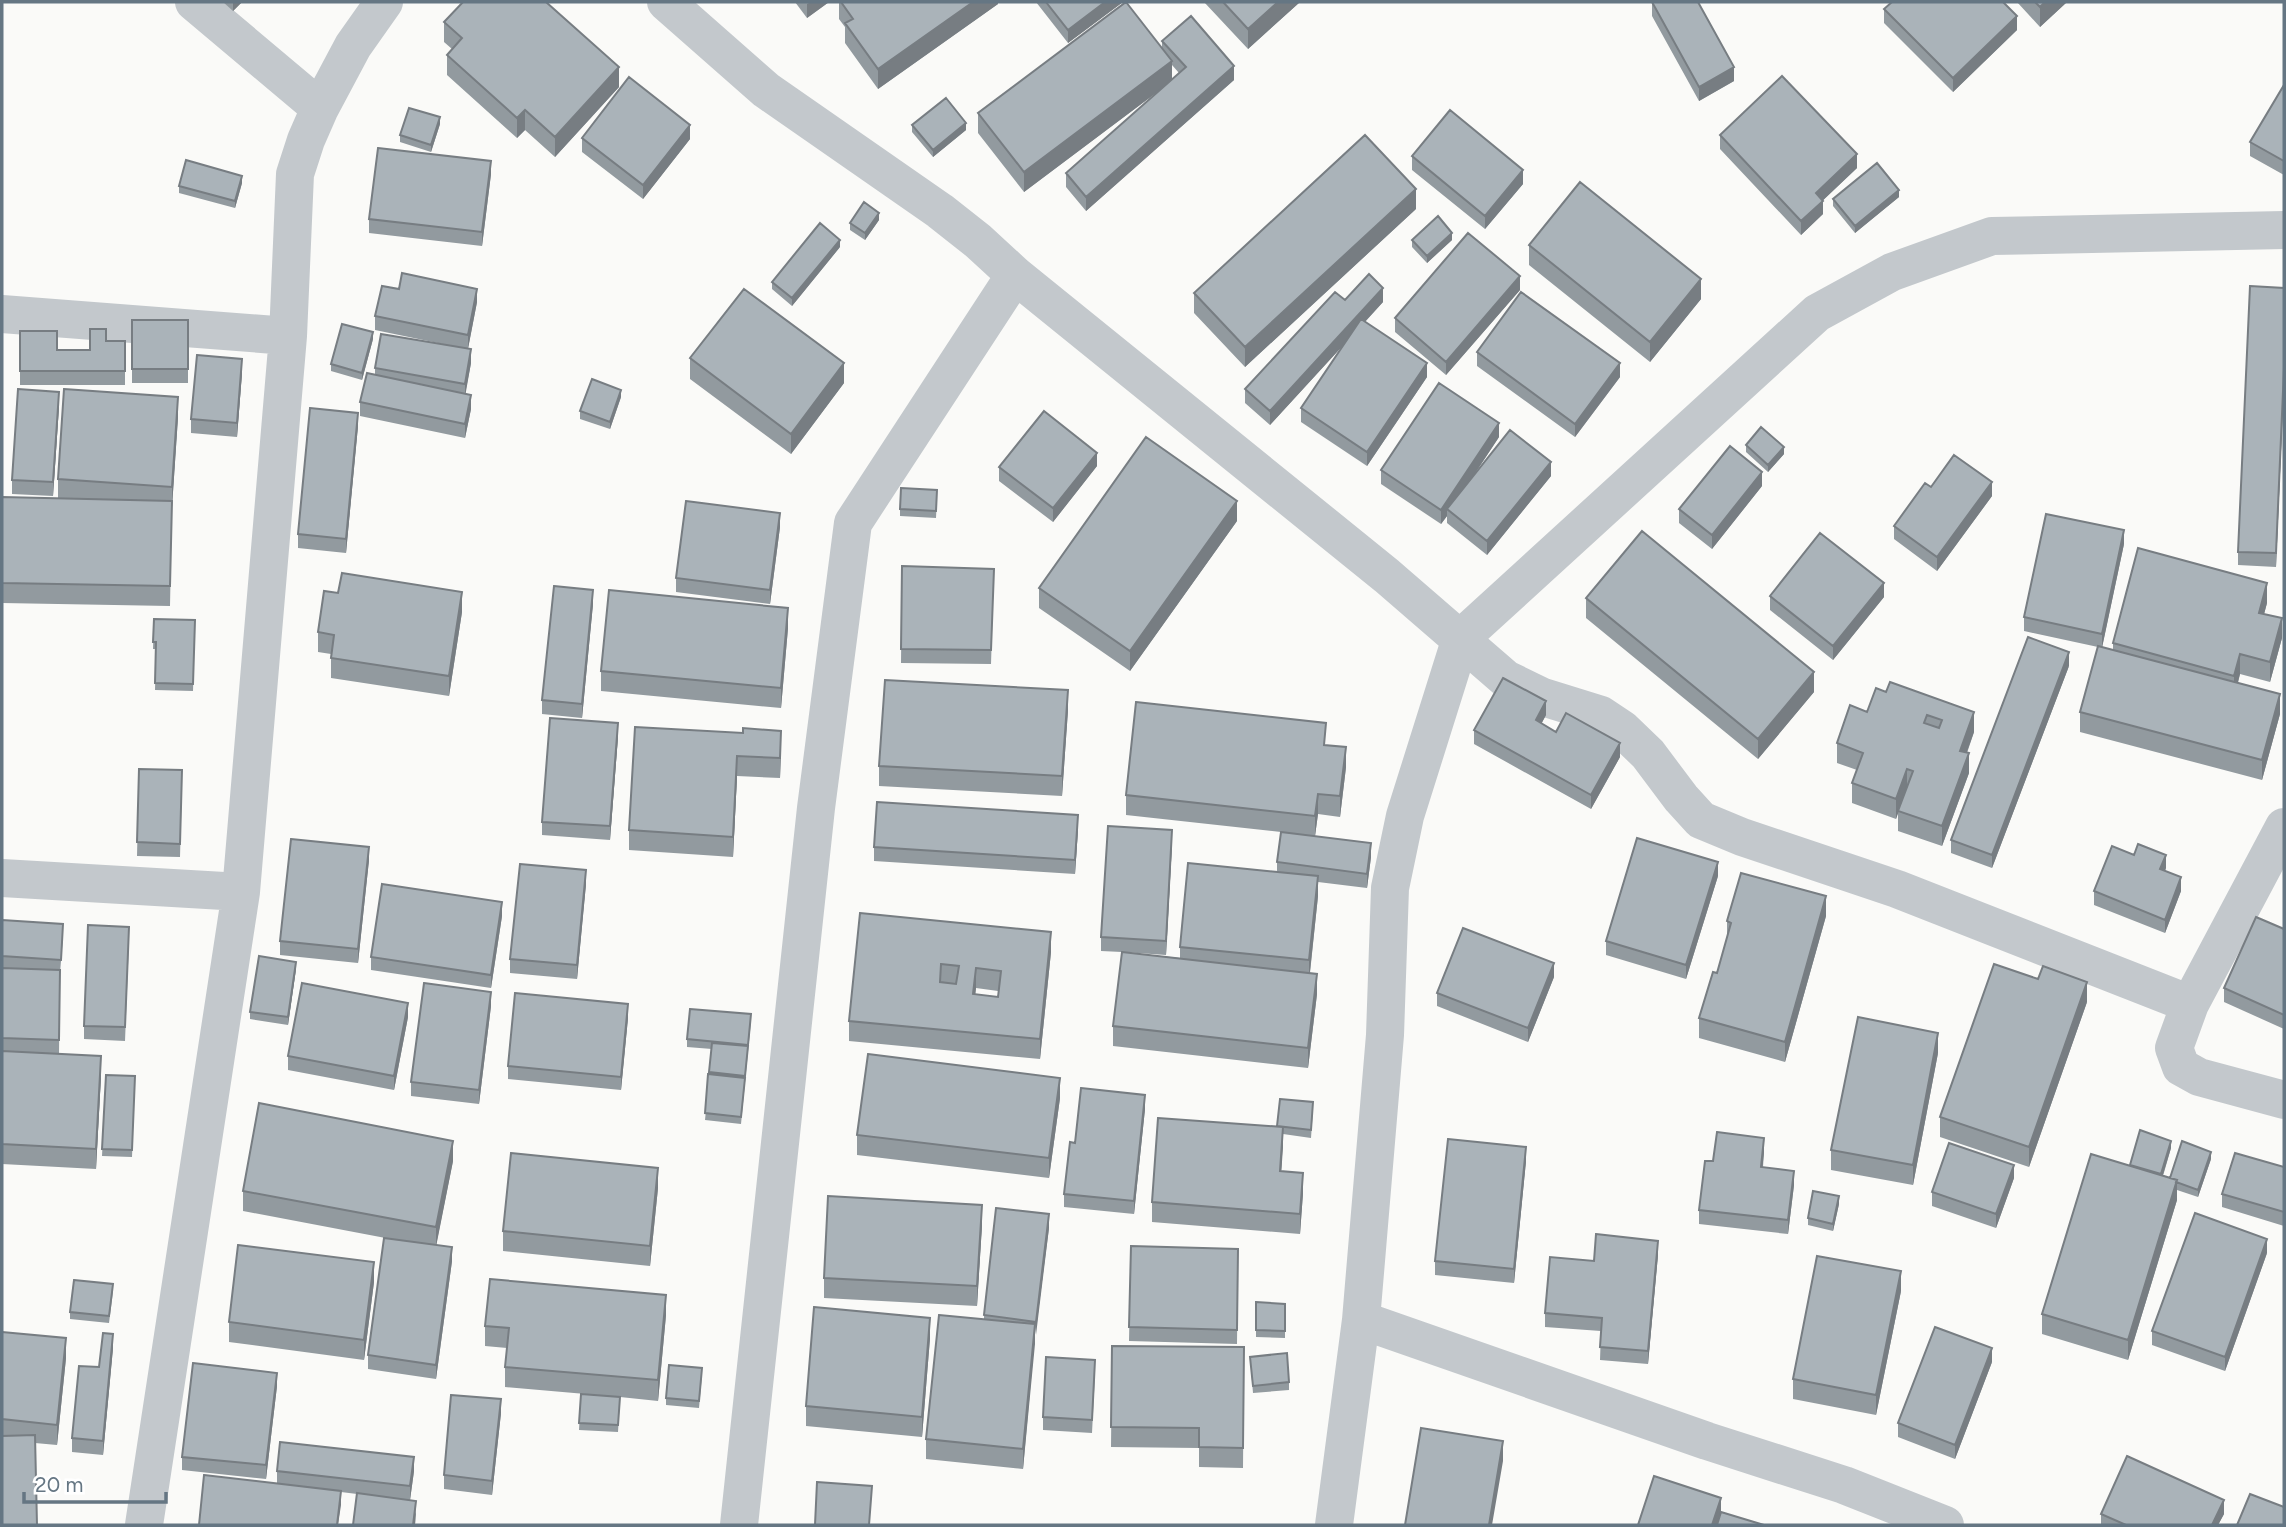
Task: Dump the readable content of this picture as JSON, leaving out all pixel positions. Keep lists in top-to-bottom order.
{
  "scale_bar": "20 m"
}
